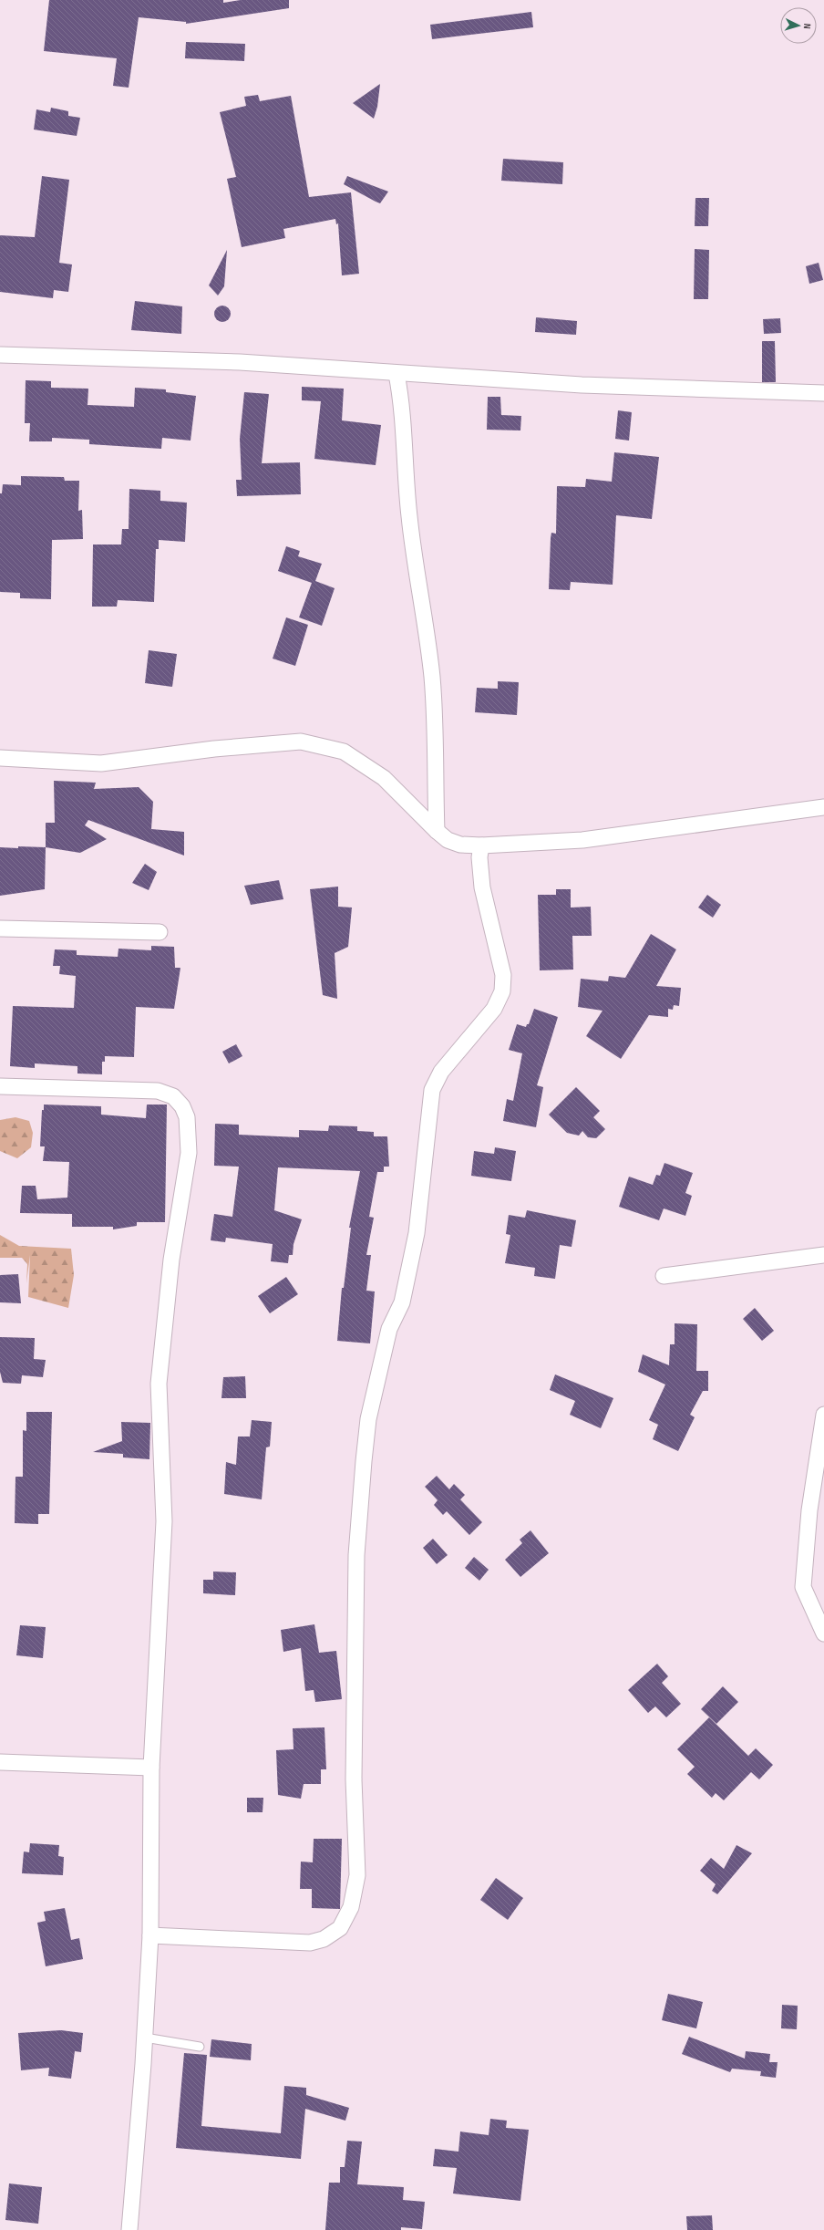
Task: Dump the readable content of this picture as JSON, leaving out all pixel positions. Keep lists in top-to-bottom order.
{
  "north": "right"
}
